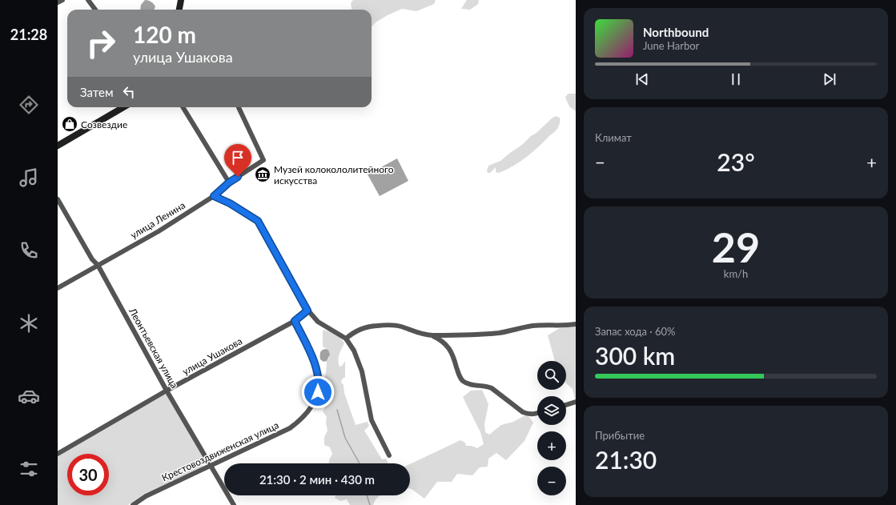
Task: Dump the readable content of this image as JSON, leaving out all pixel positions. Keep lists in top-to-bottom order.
{
  "streets": {
    "street": [
      "улица Ленина",
      "Леонтьевская улица",
      "улица Ушакова",
      "Крестовоздвиженская улица"
    ]
  },
  "crossings": [
    ["улица Ленина", "Леонтьевская улица"],
    ["Леонтьевская улица", "улица Ушакова"],
    ["Леонтьевская улица", "Крестовоздвиженская улица"],
    ["улица Ушакова", "Крестовоздвиженская улица"]
  ],
  "places": {
    "shop": ["Созвездие"],
    "museum": ["Музей колокололитейного искусства"]
  },
  "page": {
    "tabs": "21:28",
    "turn": ["120 m", "улица Ушакова"],
    "song": ["Northbound", "June Harbor"],
    "then": "Затем",
    "tile": [
      "Климат",
      ["29", "km/h"],
      ["Запас хода · 60%", "300 km"],
      ["Прибытие", "21:30"]
    ],
    "heat": ["−", "23°", "+"],
    "map_buttons": ["+", "−"],
    "limit": "30",
    "trip": "21:30 · 2 мин · 430 m"
  }
}
